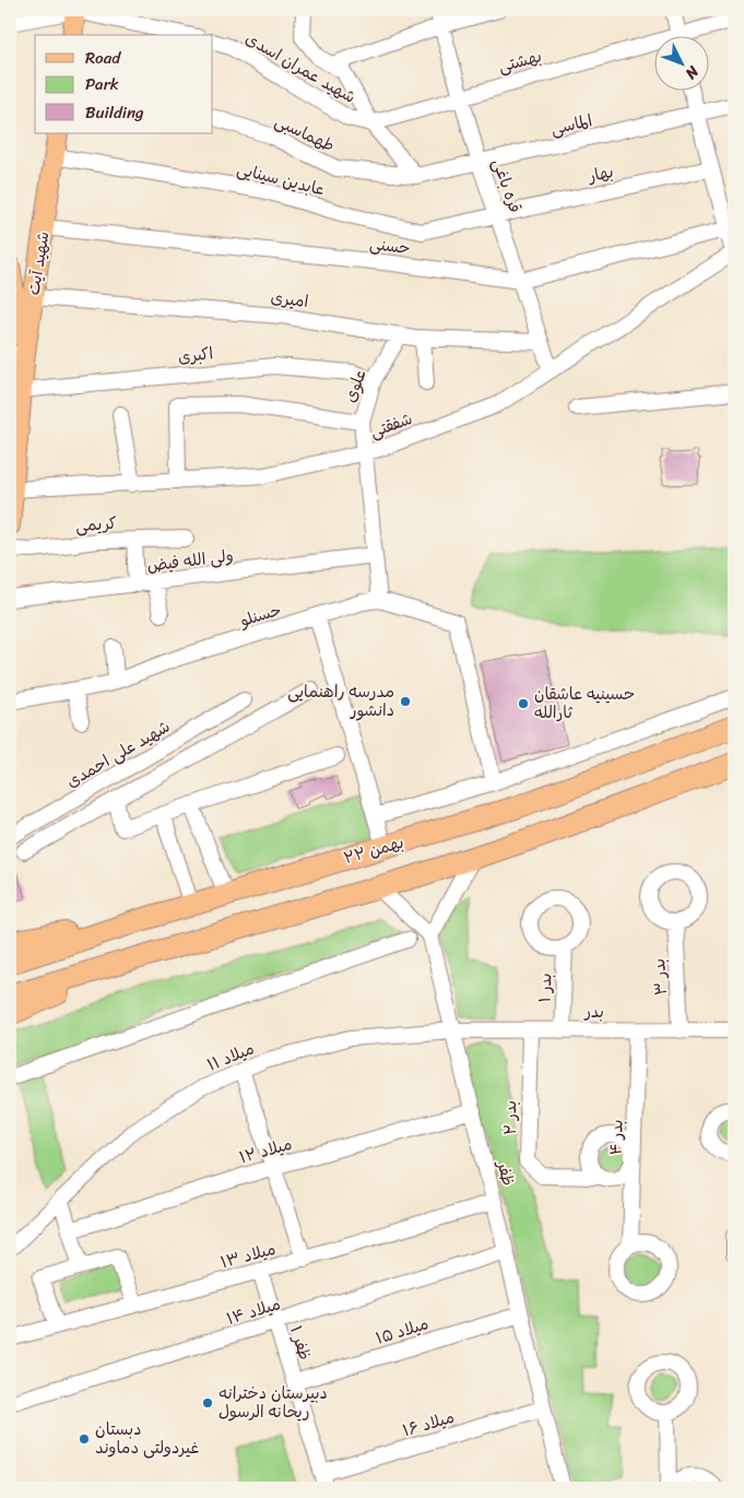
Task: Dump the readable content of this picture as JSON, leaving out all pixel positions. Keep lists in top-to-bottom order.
{
  "streets": {
    "highway": ["۲۲ بهمن"],
    "main road": ["شهید آیت"],
    "street": [
      "بهشتی",
      "شهید عمران اسدی",
      "الماسی",
      "طهماسبی",
      "بهار",
      "عابدین سینایی",
      "قره باغی",
      "حسنی",
      "امیری",
      "اکبری",
      "علوی",
      "شفقتی",
      "کریمی",
      "ولی الله فیض",
      "حسنلو",
      "شهید علی احمدی",
      "بدر ۳",
      "بدر ۱",
      "بدر",
      "میلاد ۱۱",
      "بدر ۲",
      "بدر ۴",
      "میلاد ۱۲",
      "ظفر",
      "میلاد ۱۳",
      "میلاد ۱۴",
      "میلاد ۱۵",
      "ظفر ۱",
      "میلاد ۱۶"
    ]
  },
  "crossings": [
    ["بهشتی", "شهید عمران اسدی"],
    ["بهشتی", "قره باغی"],
    ["الماسی", "طهماسبی"],
    ["الماسی", "قره باغی"],
    ["بهار", "عابدین سینایی"],
    ["بهار", "قره باغی"],
    ["عابدین سینایی", "قره باغی"],
    ["عابدین سینایی", "شهید آیت"],
    ["قره باغی", "حسنی"],
    ["قره باغی", "امیری"],
    ["قره باغی", "شفقتی"],
    ["حسنی", "شهید آیت"],
    ["شهید آیت", "امیری"],
    ["شهید آیت", "اکبری"],
    ["شهید آیت", "شفقتی"],
    ["امیری", "علوی"],
    ["اکبری", "علوی"],
    ["علوی", "شفقتی"],
    ["بدر ۳", "بدر"],
    ["بدر ۱", "بدر"],
    ["بدر", "میلاد ۱۱"],
    ["بدر", "بدر ۲"],
    ["بدر", "بدر ۴"],
    ["بدر", "ظفر"],
    ["میلاد ۱۱", "ظفر"],
    ["بدر ۲", "بدر ۴"],
    ["میلاد ۱۲", "ظفر"],
    ["ظفر", "میلاد ۱۳"],
    ["ظفر", "میلاد ۱۴"],
    ["ظفر", "میلاد ۱۵"],
    ["ظفر", "میلاد ۱۶"],
    ["میلاد ۱۳", "ظفر ۱"],
    ["میلاد ۱۴", "ظفر ۱"],
    ["میلاد ۱۵", "ظفر ۱"],
    ["ظفر ۱", "میلاد ۱۶"]
  ],
  "places": [
    "مدرسه راهنمایی دانشور",
    "حسینیه عاشقان ثارالله",
    "دبیرستان دخترانه ریحانه الرسول",
    "دبستان غیردولتی دماوند"
  ],
  "legend": ["Road", "Park", "Building"],
  "north": "bottom right"
}
